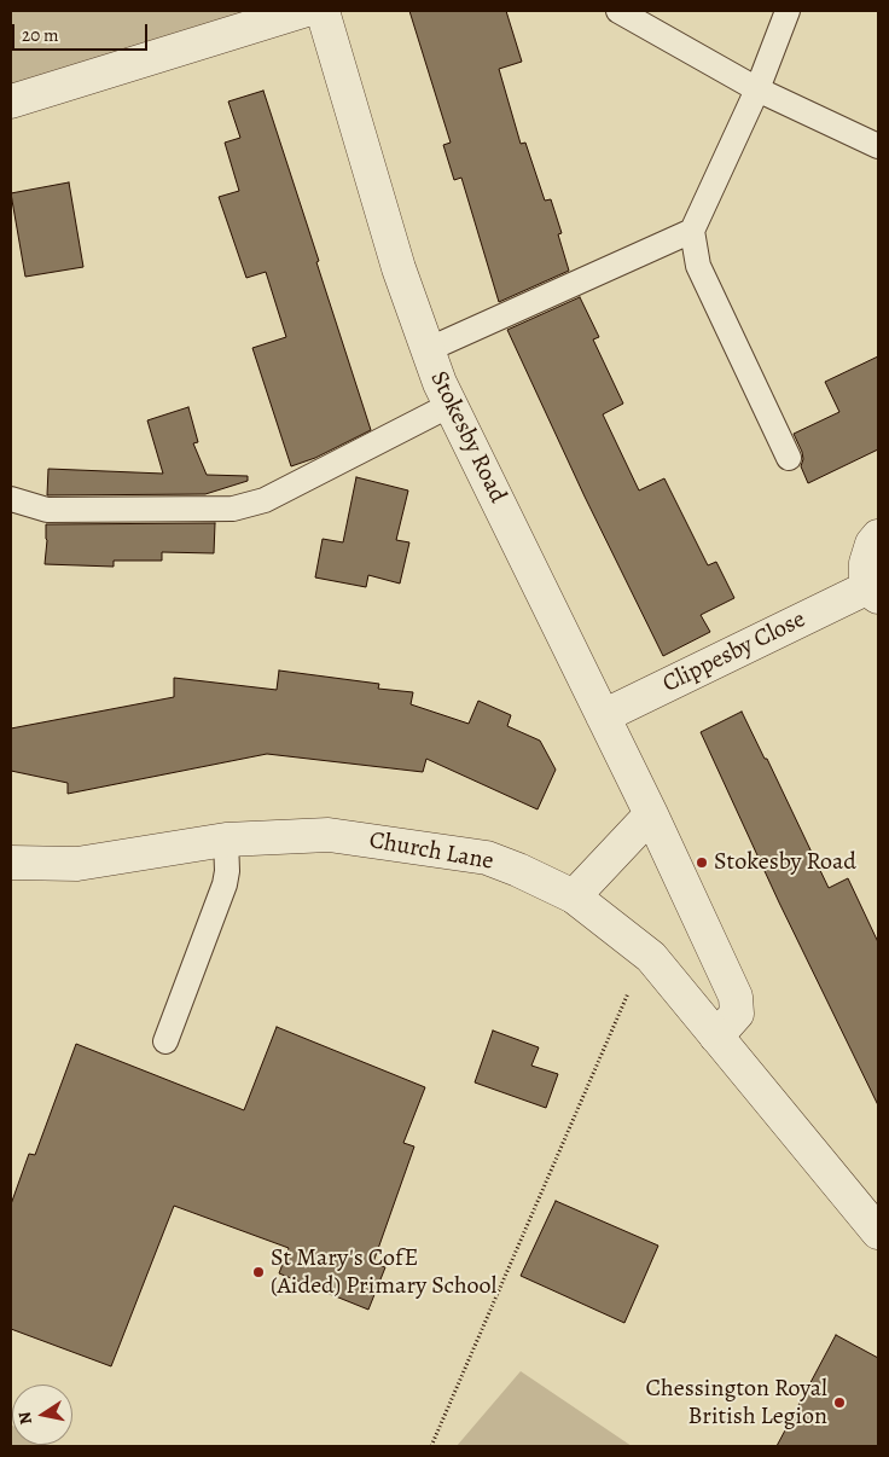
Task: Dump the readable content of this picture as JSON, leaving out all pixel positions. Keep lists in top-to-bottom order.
{
  "streets": {
    "street": ["Stokesby Road", "Clippesby Close", "Church Lane"]
  },
  "crossings": [
    ["Stokesby Road", "Clippesby Close"],
    ["Stokesby Road", "Church Lane"]
  ],
  "places": ["Stokesby Road", "St Mary's CofE (Aided) Primary School", "Chessington Royal British Legion"],
  "scale_bar": "20 m",
  "north": "left"
}
